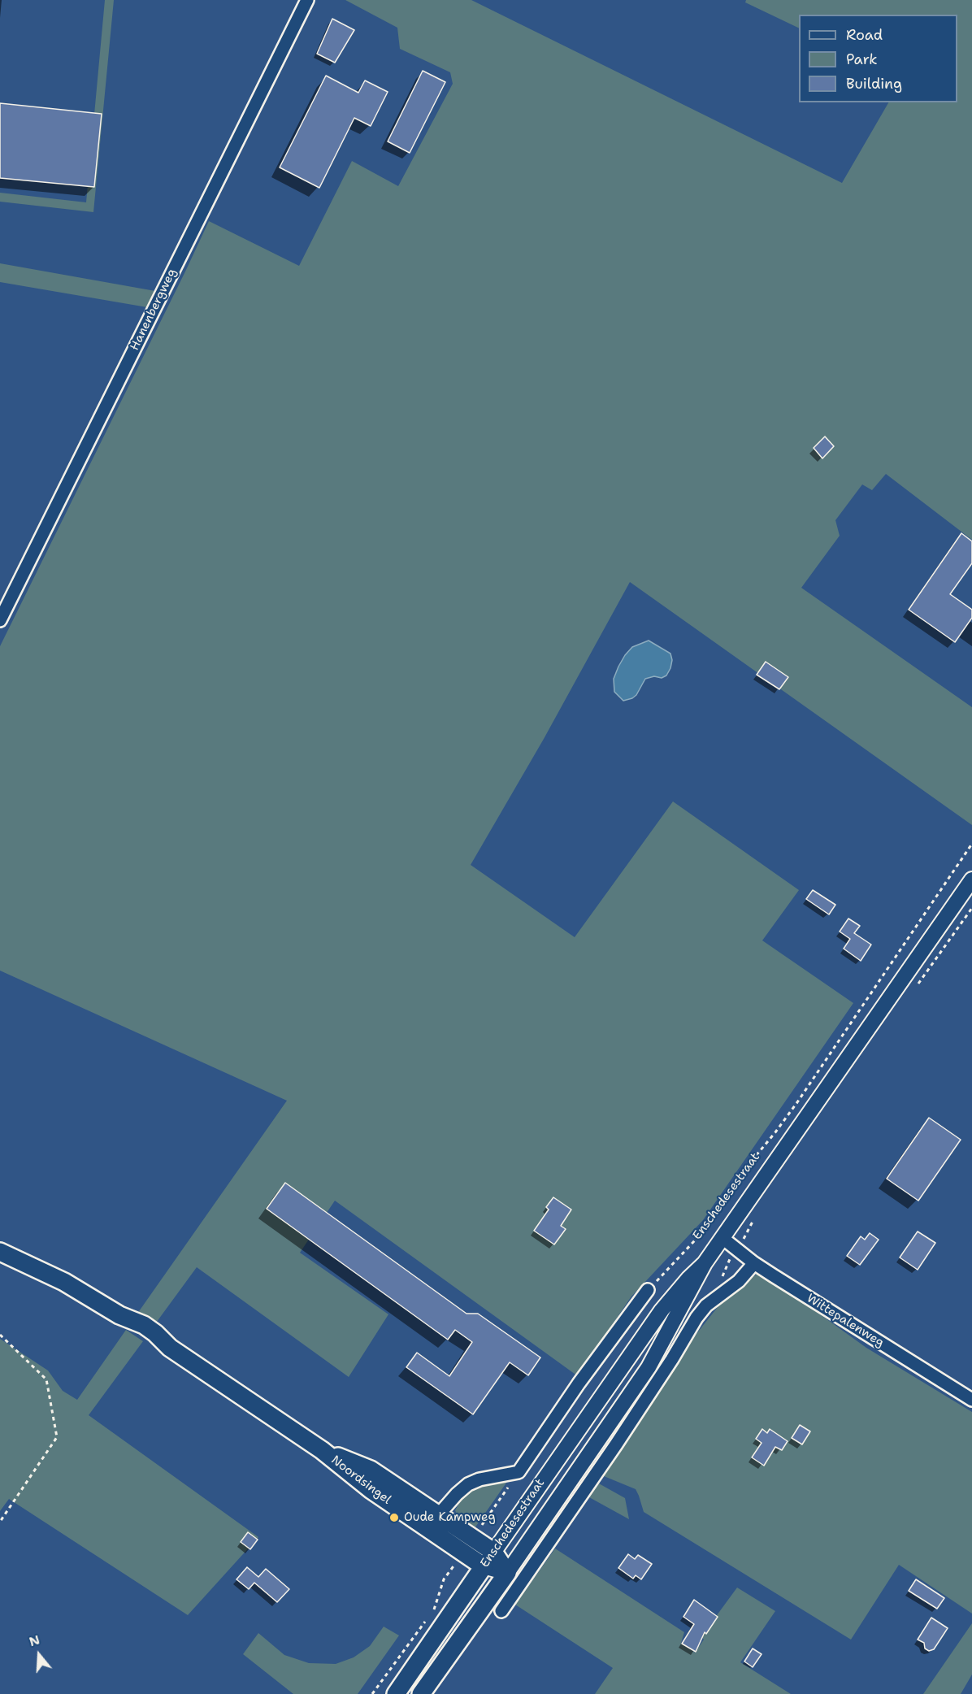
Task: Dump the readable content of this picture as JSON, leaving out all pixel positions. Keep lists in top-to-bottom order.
{
  "streets": {
    "main road": ["Enschedesestraat", "Noordsingel"],
    "street": ["Hanenbergweg", "Wittepalenweg"]
  },
  "crossings": [
    ["Enschedesestraat", "Wittepalenweg"],
    ["Enschedesestraat", "Noordsingel"]
  ],
  "places": ["Oude Kampweg"],
  "legend": ["Road", "Park", "Building"],
  "north": "top"
}
